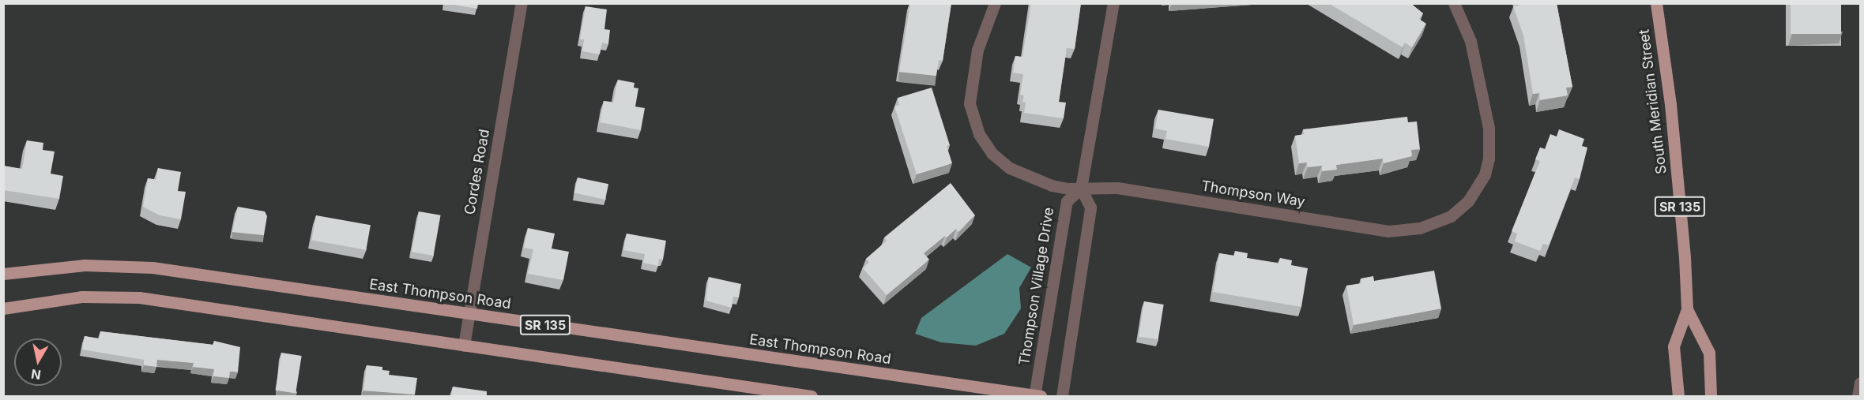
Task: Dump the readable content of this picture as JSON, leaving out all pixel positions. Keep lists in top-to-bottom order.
{
  "streets": {
    "main road": ["South Meridian Street", "SR 135", "East Thompson Road"],
    "street": ["Cordes Road", "Thompson Way", "Thompson Village Drive"]
  },
  "crossings": [
    ["Cordes Road", "SR 135"],
    ["Cordes Road", "East Thompson Road"],
    ["Thompson Way", "Thompson Village Drive"],
    ["Thompson Village Drive", "East Thompson Road"]
  ],
  "north": "bottom"
}
